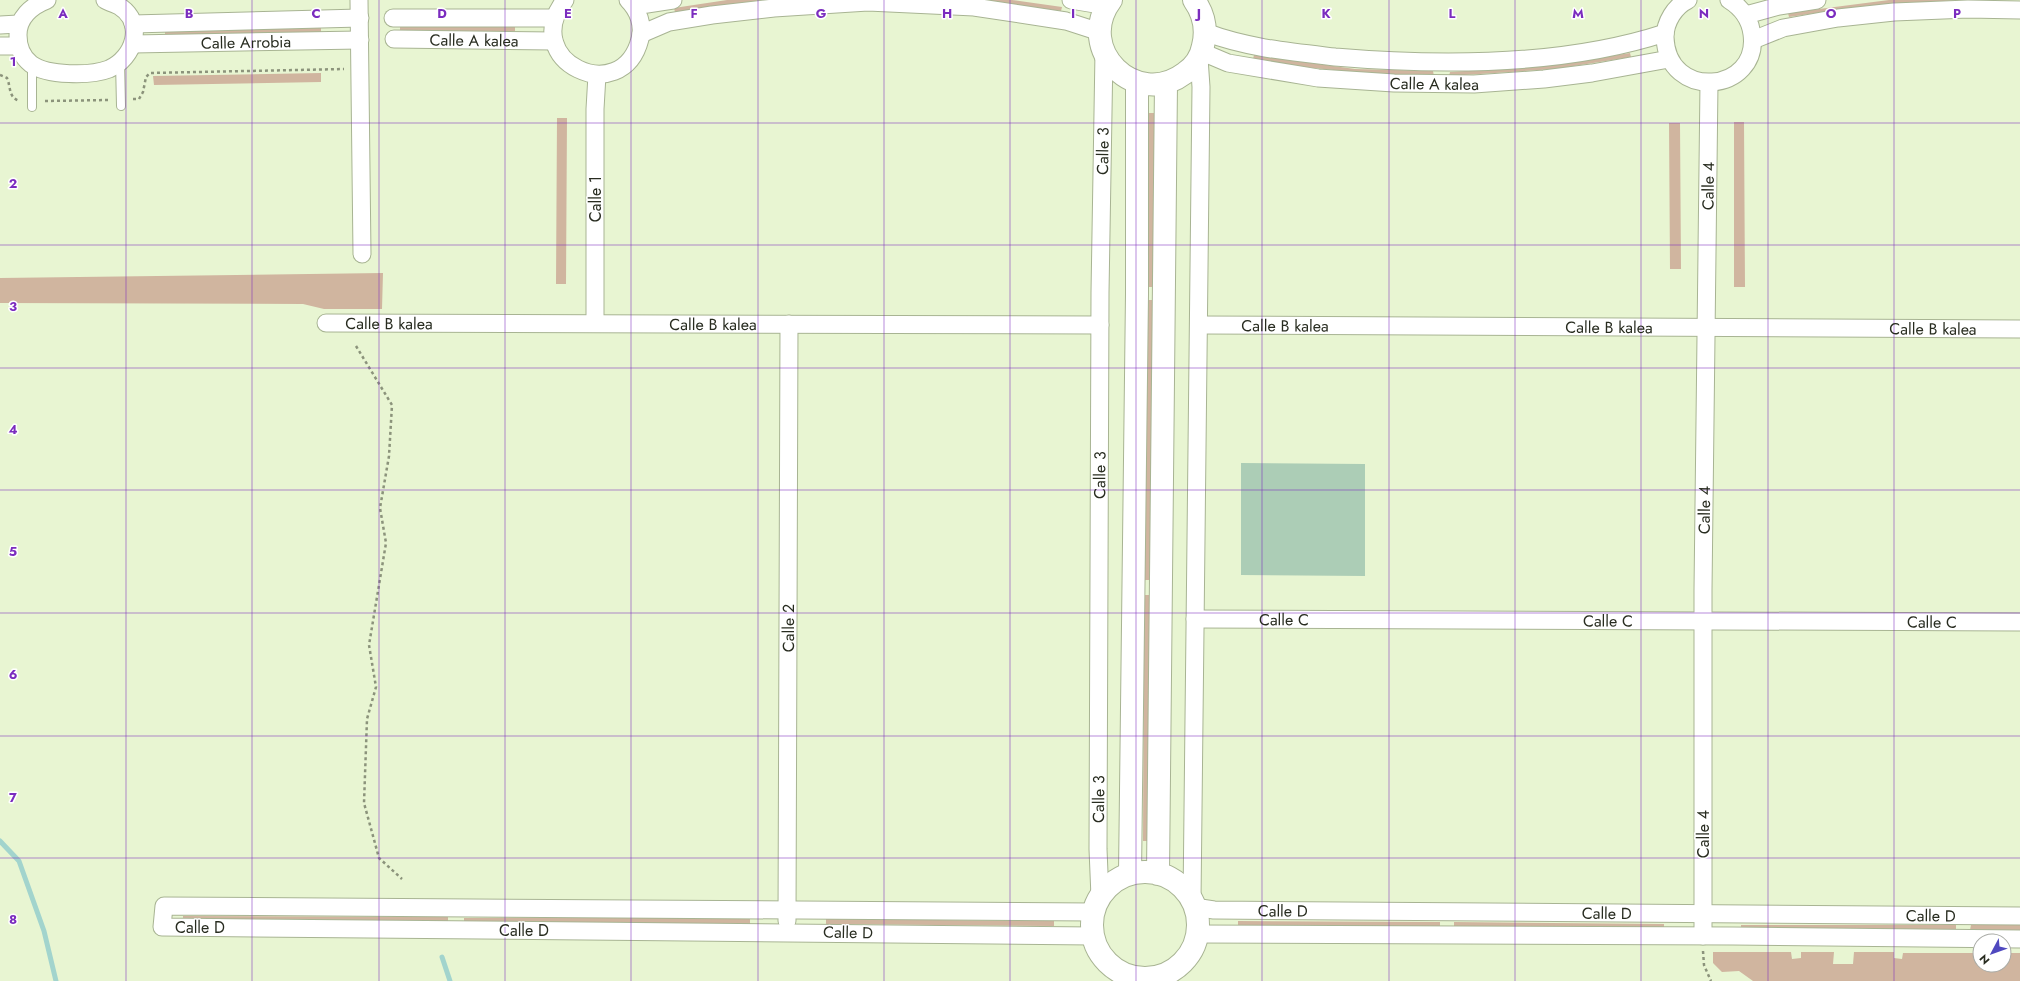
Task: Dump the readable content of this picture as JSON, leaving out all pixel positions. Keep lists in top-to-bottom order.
{
  "streets": {
    "street": [
      "Calle A kalea",
      "Calle Arrobia",
      "Calle 3",
      "Calle 4",
      "Calle 1",
      "Calle B kalea",
      "Calle C",
      "Calle 2",
      "Calle D"
    ]
  },
  "crossings": [
    ["Calle 3", "Calle B kalea"],
    ["Calle 3", "Calle D"],
    ["Calle 4", "Calle B kalea"],
    ["Calle 4", "Calle C"],
    ["Calle 4", "Calle D"],
    ["Calle 1", "Calle B kalea"],
    ["Calle B kalea", "Calle 2"],
    ["Calle 2", "Calle D"]
  ],
  "north": "bottom left",
  "grid": {
    "columns": [
      "A",
      "B",
      "C",
      "D",
      "E",
      "F",
      "G",
      "H",
      "I",
      "J",
      "K",
      "L",
      "M",
      "N",
      "O",
      "P"
    ],
    "rows": [
      "1",
      "2",
      "3",
      "4",
      "5",
      "6",
      "7",
      "8"
    ]
  }
}
